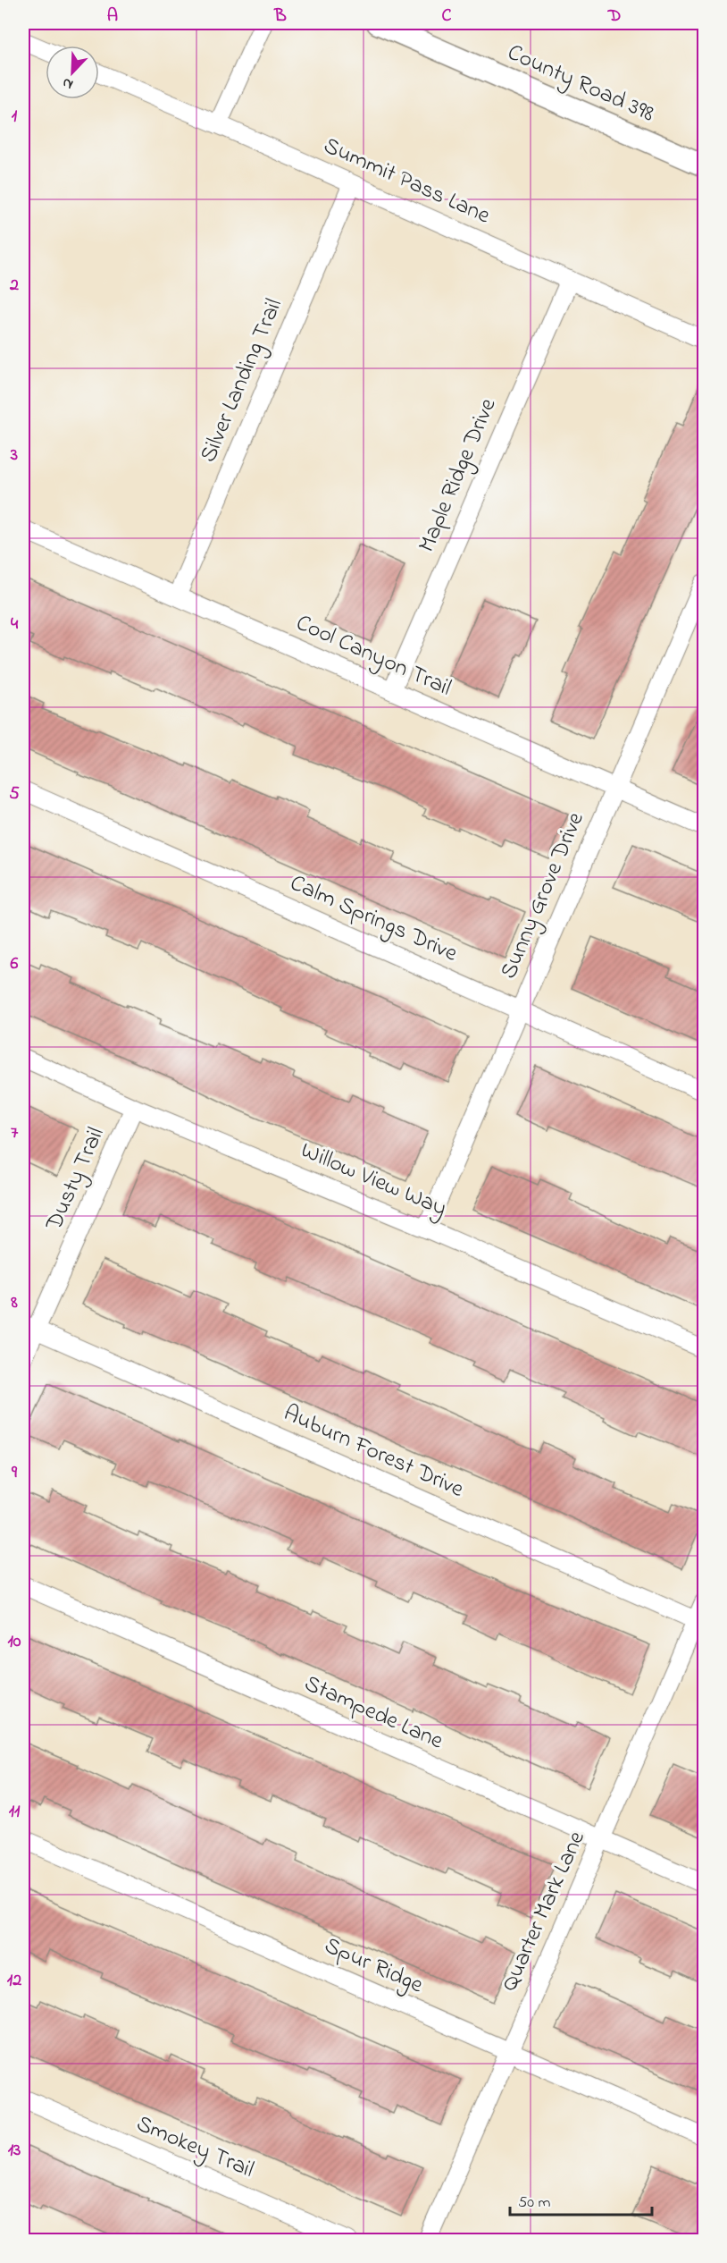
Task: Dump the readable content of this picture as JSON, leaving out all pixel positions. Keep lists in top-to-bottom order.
{
  "streets": {
    "street": [
      "County Road 398",
      "Summit Pass Lane",
      "Silver Landing Trail",
      "Maple Ridge Drive",
      "Cool Canyon Trail",
      "Sunny Grove Drive",
      "Calm Springs Drive",
      "Dusty Trail",
      "Willow View Way",
      "Auburn Forest Drive",
      "Stampede Lane",
      "Quarter Mark Lane",
      "Spur Ridge",
      "Smokey Trail"
    ]
  },
  "crossings": [
    ["Summit Pass Lane", "Silver Landing Trail"],
    ["Summit Pass Lane", "Maple Ridge Drive"],
    ["Silver Landing Trail", "Cool Canyon Trail"],
    ["Maple Ridge Drive", "Cool Canyon Trail"],
    ["Cool Canyon Trail", "Sunny Grove Drive"],
    ["Sunny Grove Drive", "Calm Springs Drive"],
    ["Sunny Grove Drive", "Willow View Way"],
    ["Dusty Trail", "Willow View Way"],
    ["Dusty Trail", "Auburn Forest Drive"],
    ["Auburn Forest Drive", "Quarter Mark Lane"],
    ["Stampede Lane", "Quarter Mark Lane"],
    ["Quarter Mark Lane", "Spur Ridge"]
  ],
  "scale_bar": "50 m",
  "north": "bottom left",
  "grid": {
    "columns": [
      "A",
      "B",
      "C",
      "D"
    ],
    "rows": [
      "1",
      "2",
      "3",
      "4",
      "5",
      "6",
      "7",
      "8",
      "9",
      "10",
      "11",
      "12",
      "13"
    ]
  }
}
